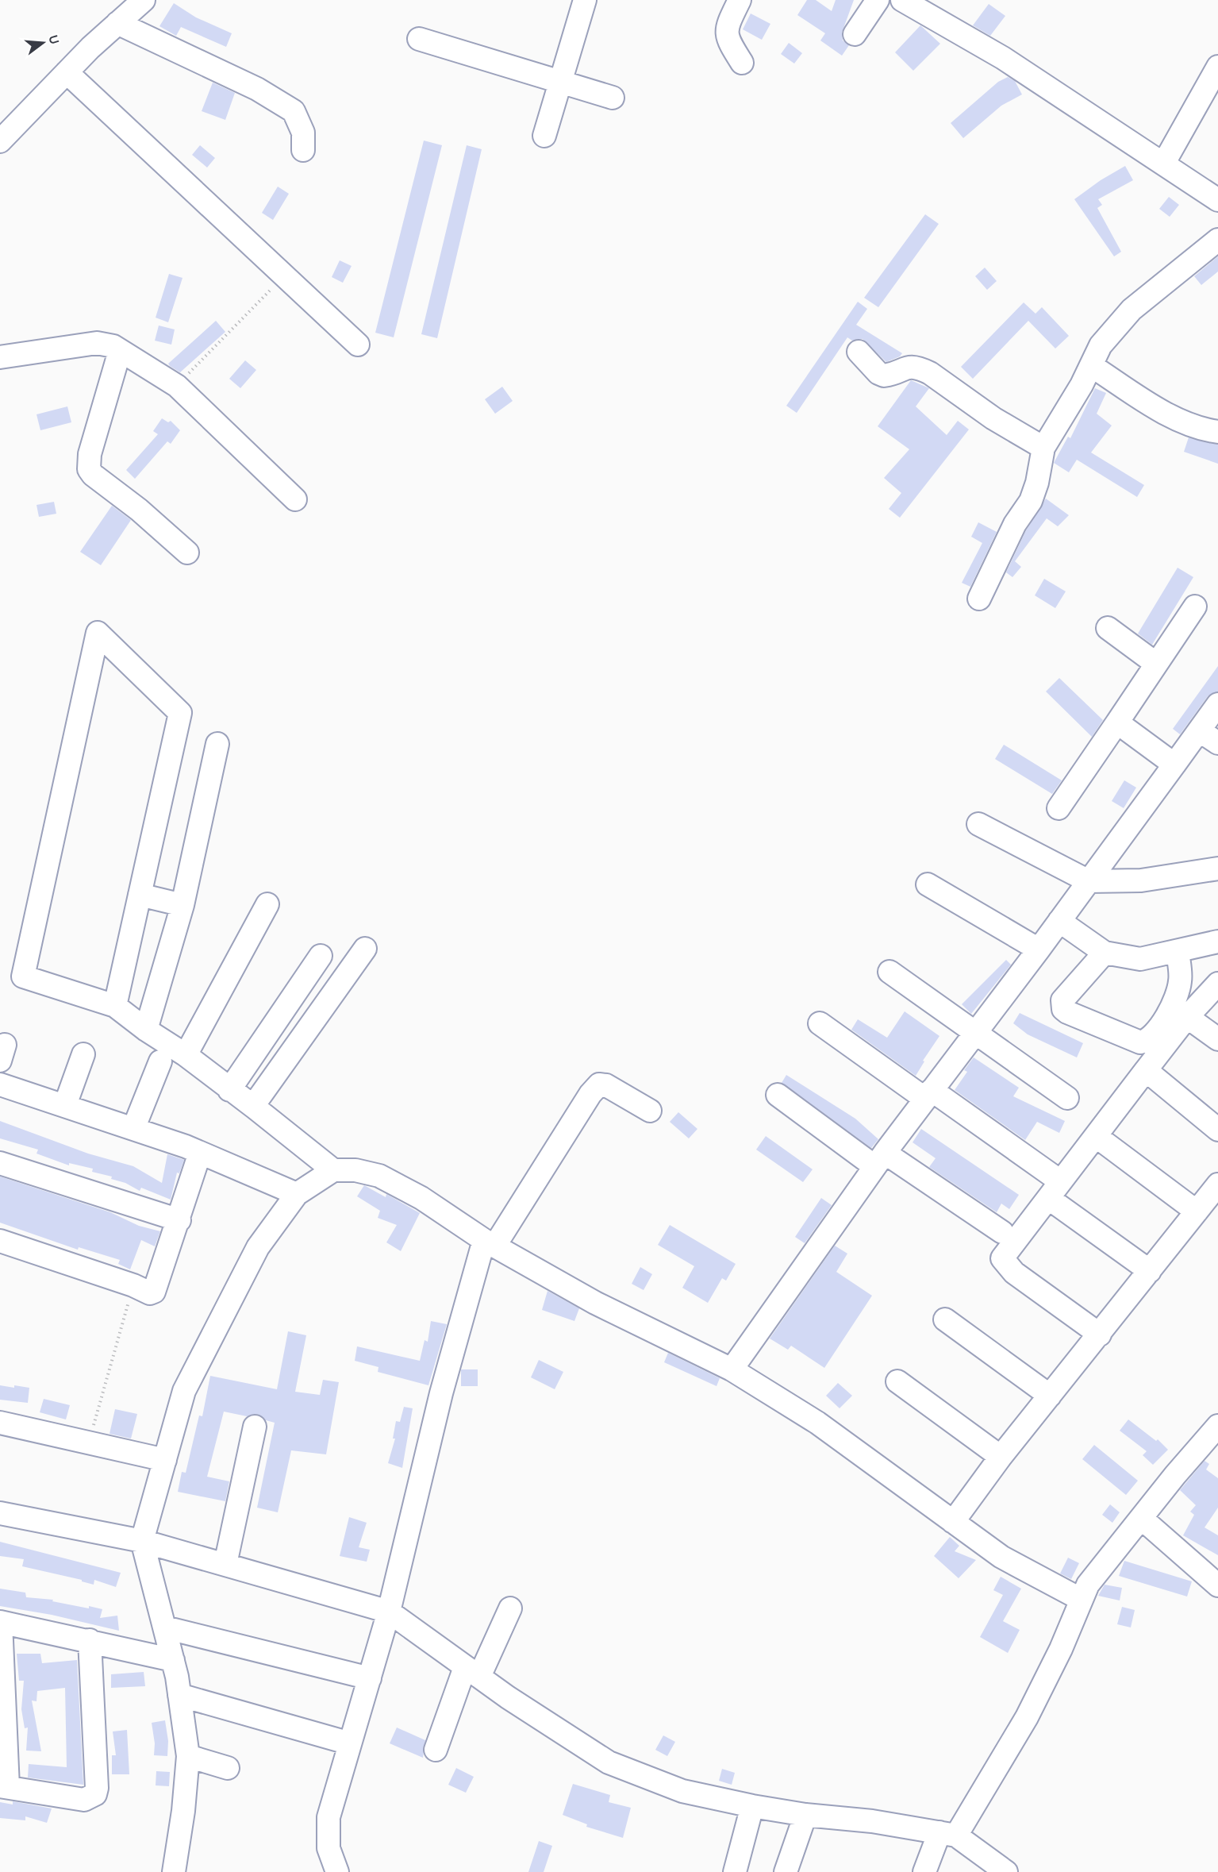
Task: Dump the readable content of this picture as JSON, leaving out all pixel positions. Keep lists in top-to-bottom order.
{
  "north": "right"
}
